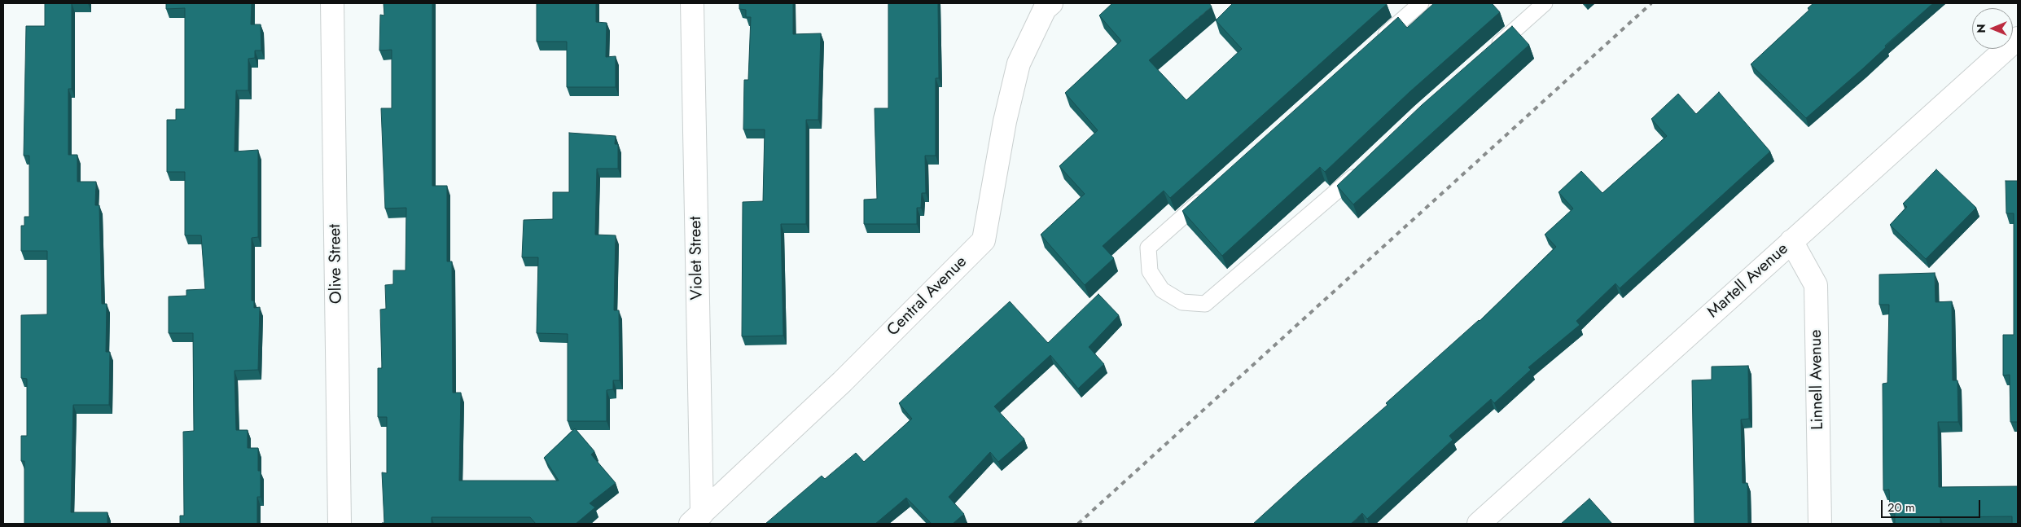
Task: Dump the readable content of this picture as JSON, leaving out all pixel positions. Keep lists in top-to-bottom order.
{
  "streets": {
    "street": [
      "Violet Street",
      "Olive Street",
      "Martell Avenue",
      "Central Avenue",
      "Linnell Avenue"
    ]
  },
  "crossings": [
    ["Violet Street", "Central Avenue"],
    ["Martell Avenue", "Linnell Avenue"]
  ],
  "scale_bar": "20 m",
  "north": "left"
}
